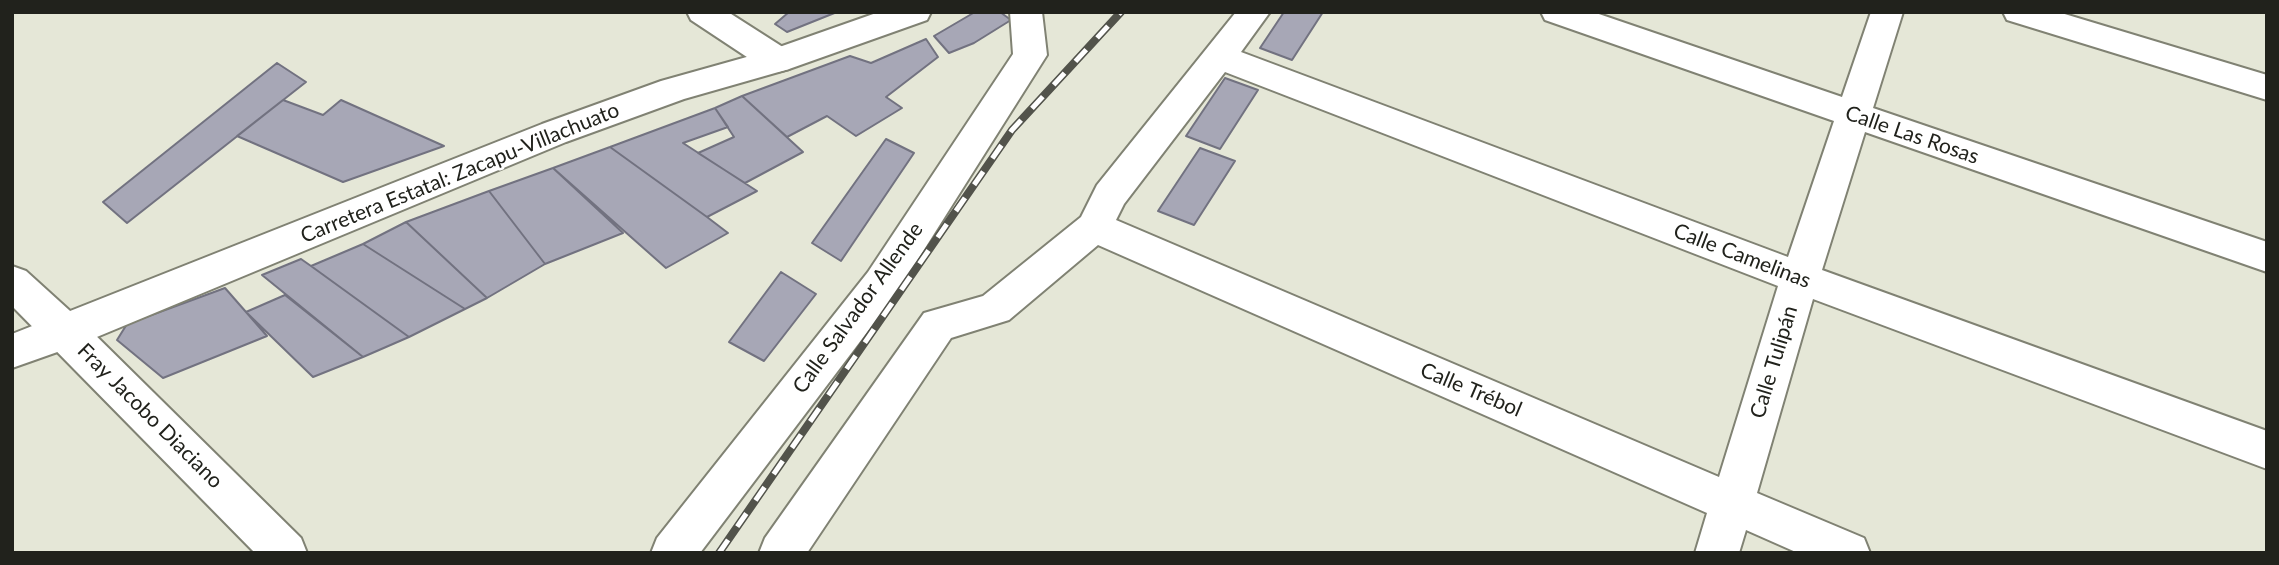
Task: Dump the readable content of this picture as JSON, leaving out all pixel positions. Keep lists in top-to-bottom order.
{
  "streets": {
    "street": [
      "Calle Las Rosas",
      "Carretera Estatal: Zacapu-Villachuato",
      "Calle Camelinas",
      "Calle Salvador Allende",
      "Calle Tulipán",
      "Calle Trébol",
      "Fray Jacobo Diaciano"
    ]
  },
  "crossings": [
    ["Calle Las Rosas", "Calle Tulipán"],
    ["Carretera Estatal: Zacapu-Villachuato", "Fray Jacobo Diaciano"],
    ["Calle Camelinas", "Calle Tulipán"],
    ["Calle Tulipán", "Calle Trébol"]
  ]
}
